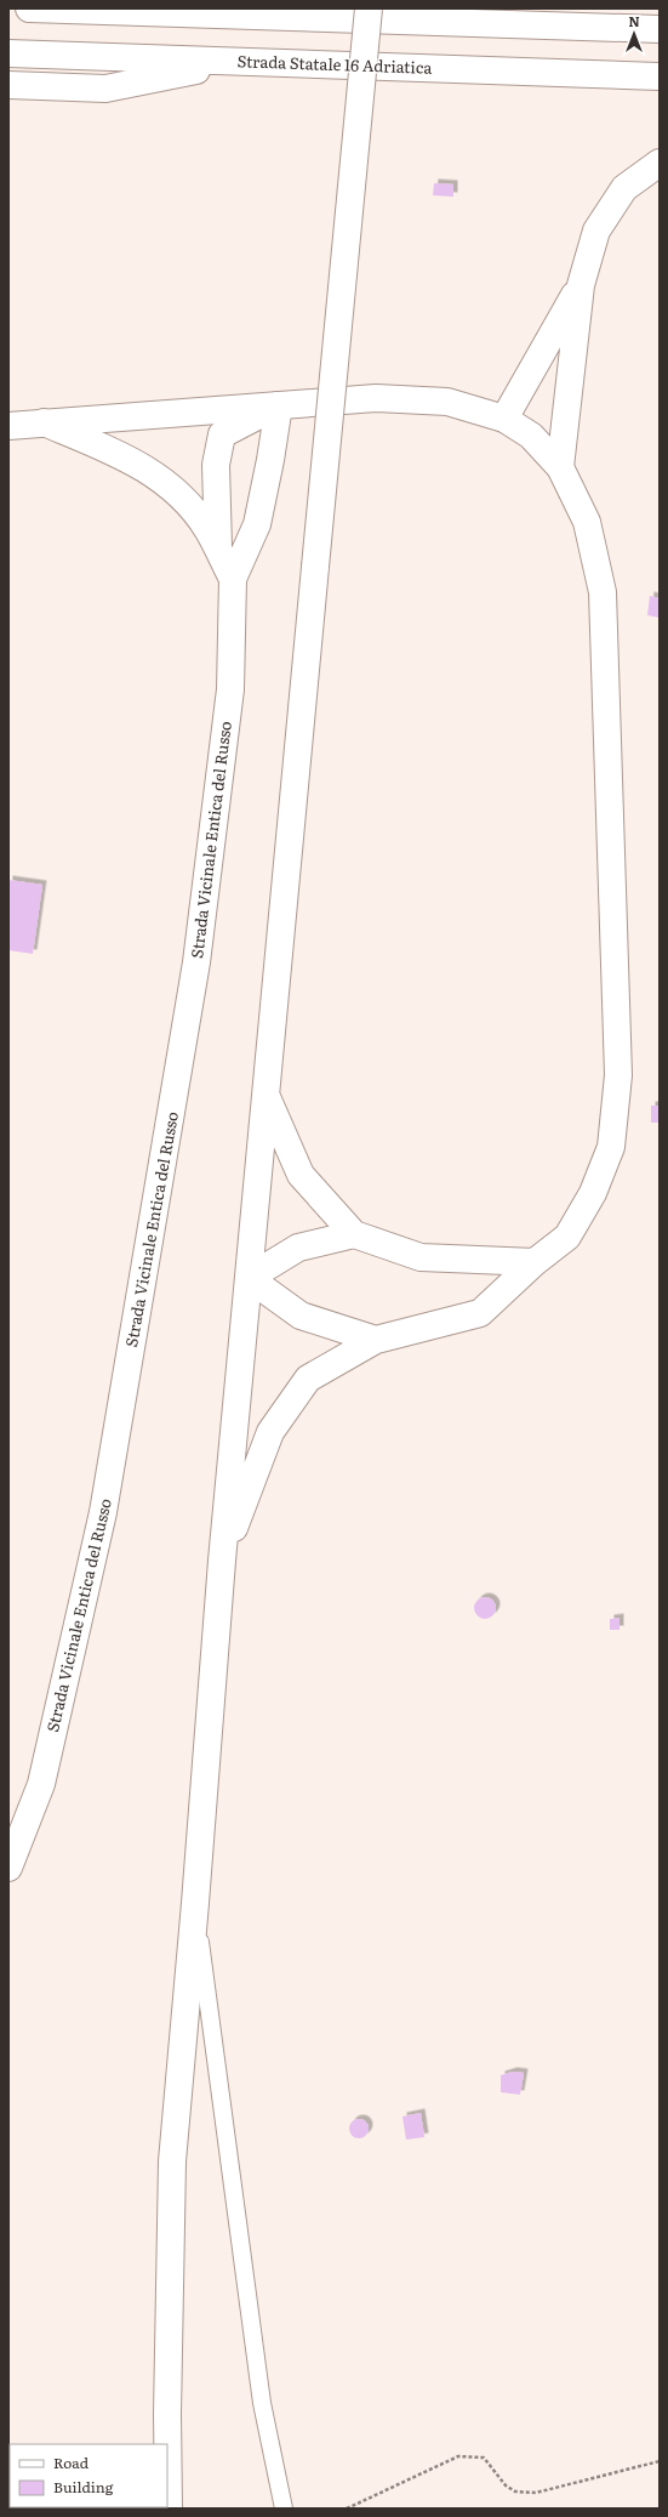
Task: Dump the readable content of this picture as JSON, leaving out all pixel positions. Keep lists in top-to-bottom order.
{
  "streets": {
    "main road": ["Strada Statale 16 Adriatica", "Strada Vicinale Entica del Russo"]
  },
  "legend": ["Road", "Building"],
  "north": "top"
}
